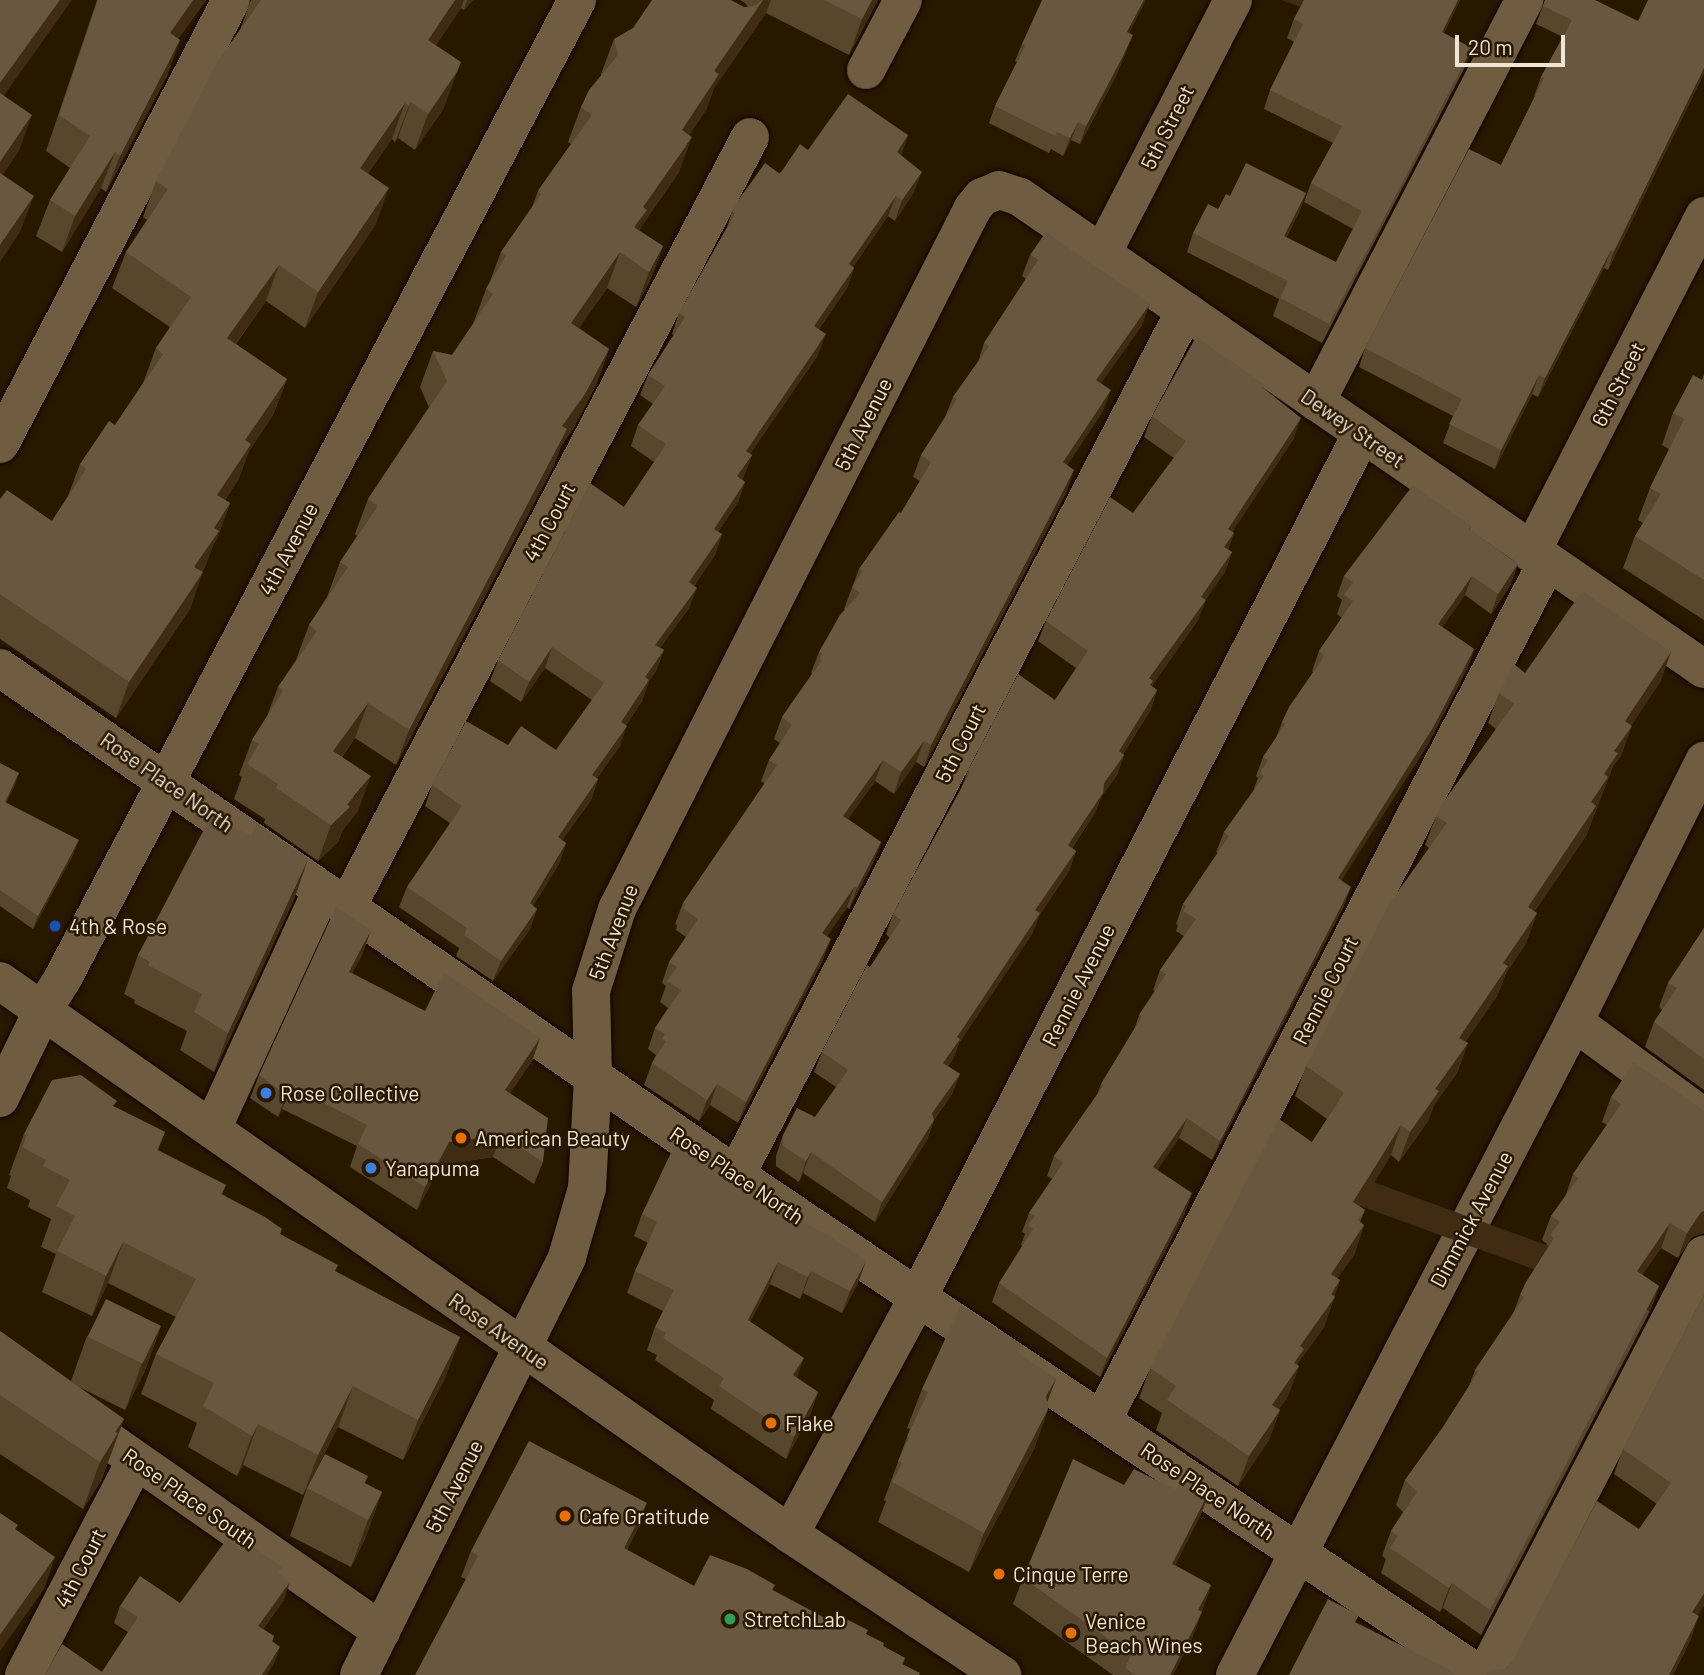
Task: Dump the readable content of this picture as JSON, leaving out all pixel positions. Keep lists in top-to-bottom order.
{
  "streets": {
    "street": [
      "5th Street",
      "6th Street",
      "5th Avenue",
      "Dewey Street",
      "4th Court",
      "4th Avenue",
      "5th Court",
      "Rose Place North",
      "Rennie Avenue",
      "Rennie Court",
      "Dimmick Avenue",
      "Rose Avenue",
      "Rose Place South"
    ]
  },
  "crossings": [
    ["5th Street", "Dewey Street"],
    ["6th Street", "Dewey Street"],
    ["6th Street", "Rennie Court"],
    ["5th Avenue", "Dewey Street"],
    ["5th Avenue", "Rose Place North"],
    ["5th Avenue", "Rose Avenue"],
    ["5th Avenue", "Rose Place South"],
    ["Dewey Street", "5th Court"],
    ["Dewey Street", "Rennie Avenue"],
    ["Dewey Street", "Rennie Court"],
    ["4th Court", "Rose Place North"],
    ["4th Court", "Rose Avenue"],
    ["4th Court", "Rose Place South"],
    ["4th Avenue", "Rose Place North"],
    ["4th Avenue", "Rose Avenue"],
    ["5th Court", "Rose Place North"],
    ["Rose Place North", "Rennie Avenue"],
    ["Rose Place North", "Rennie Court"],
    ["Rose Place North", "Dimmick Avenue"],
    ["Rennie Avenue", "Rose Avenue"]
  ],
  "places": [
    "4th & Rose",
    "Rose Collective",
    "American Beauty",
    "Yanapuma",
    "Flake",
    "Cafe Gratitude",
    "Cinque Terre",
    "StretchLab",
    "Venice Beach Wines"
  ],
  "scale_bar": "20 m"
}
